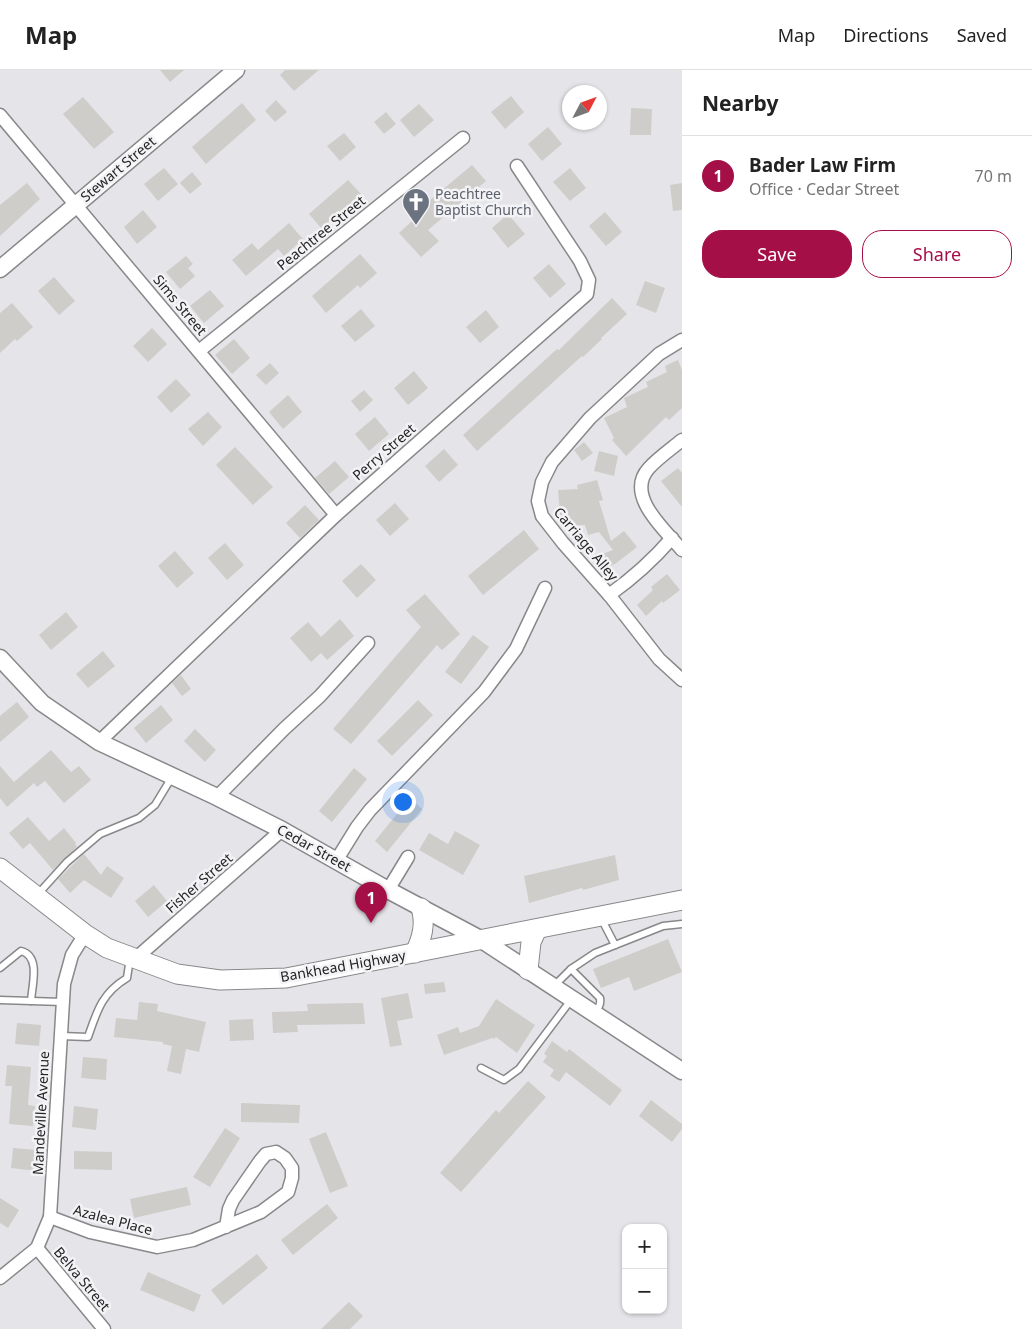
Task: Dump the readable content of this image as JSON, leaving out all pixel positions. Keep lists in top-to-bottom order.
{
  "streets": {
    "main road": ["Bankhead Highway"],
    "street": [
      "Stewart Street",
      "Peachtree Street",
      "Sims Street",
      "Perry Street",
      "Carriage Alley",
      "Cedar Street",
      "Fisher Street",
      "Mandeville Avenue",
      "Azalea Place",
      "Belva Street"
    ]
  },
  "crossings": [
    ["Stewart Street", "Sims Street"],
    ["Peachtree Street", "Sims Street"],
    ["Sims Street", "Perry Street"],
    ["Perry Street", "Cedar Street"],
    ["Cedar Street", "Fisher Street"],
    ["Cedar Street", "Bankhead Highway"],
    ["Fisher Street", "Bankhead Highway"],
    ["Bankhead Highway", "Mandeville Avenue"],
    ["Mandeville Avenue", "Azalea Place"],
    ["Mandeville Avenue", "Belva Street"]
  ],
  "places": {
    "church": ["Peachtree Baptist Church"]
  },
  "north": "top right",
  "page": {
    "header": "Map",
    "nav": ["Map", "Directions", "Saved"],
    "heading": "Nearby",
    "list": [
      {
        "mark": "1",
        "name": "Bader Law Firm",
        "note": "Office · Cedar Street",
        "value": "70 m"
      }
    ],
    "buttons": ["Save", "Share"],
    "pins": "1",
    "map_buttons": ["+", "−"]
  }
}
